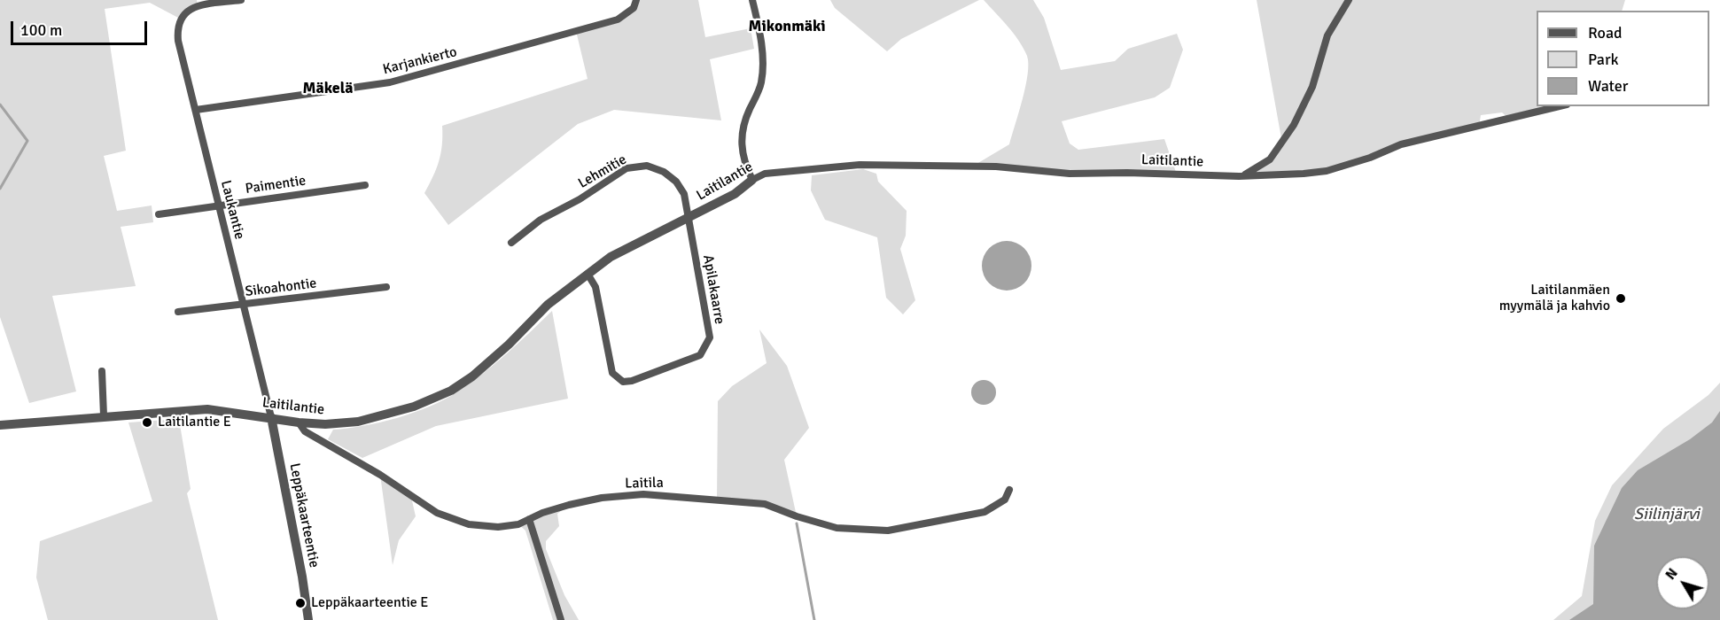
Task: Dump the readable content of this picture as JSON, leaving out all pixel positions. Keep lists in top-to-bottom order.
{
  "streets": {
    "street": [
      "Karjankierto",
      "Laitilantie",
      "Lehmitie",
      "Paimentie",
      "Laukantie",
      "Sikoahontie",
      "Apilakaarre",
      "Laitila",
      "Leppäkaarteentie"
    ]
  },
  "crossings": [
    ["Karjankierto", "Laukantie"],
    ["Laitilantie", "Lehmitie"],
    ["Laitilantie", "Laukantie"],
    ["Laitilantie", "Apilakaarre"],
    ["Laitilantie", "Laitila"],
    ["Laitilantie", "Leppäkaarteentie"],
    ["Lehmitie", "Apilakaarre"],
    ["Paimentie", "Laukantie"],
    ["Laukantie", "Sikoahontie"],
    ["Laukantie", "Leppäkaarteentie"]
  ],
  "districts": ["Mikonmäki", "Mäkelä"],
  "water": ["Siilinjärvi"],
  "places": ["Laitilanmäen myymälä ja kahvio", "Laitilantie E", "Leppäkaarteentie E"],
  "legend": ["Road", "Park", "Water"],
  "scale_bar": "100 m",
  "north": "top left"
}
